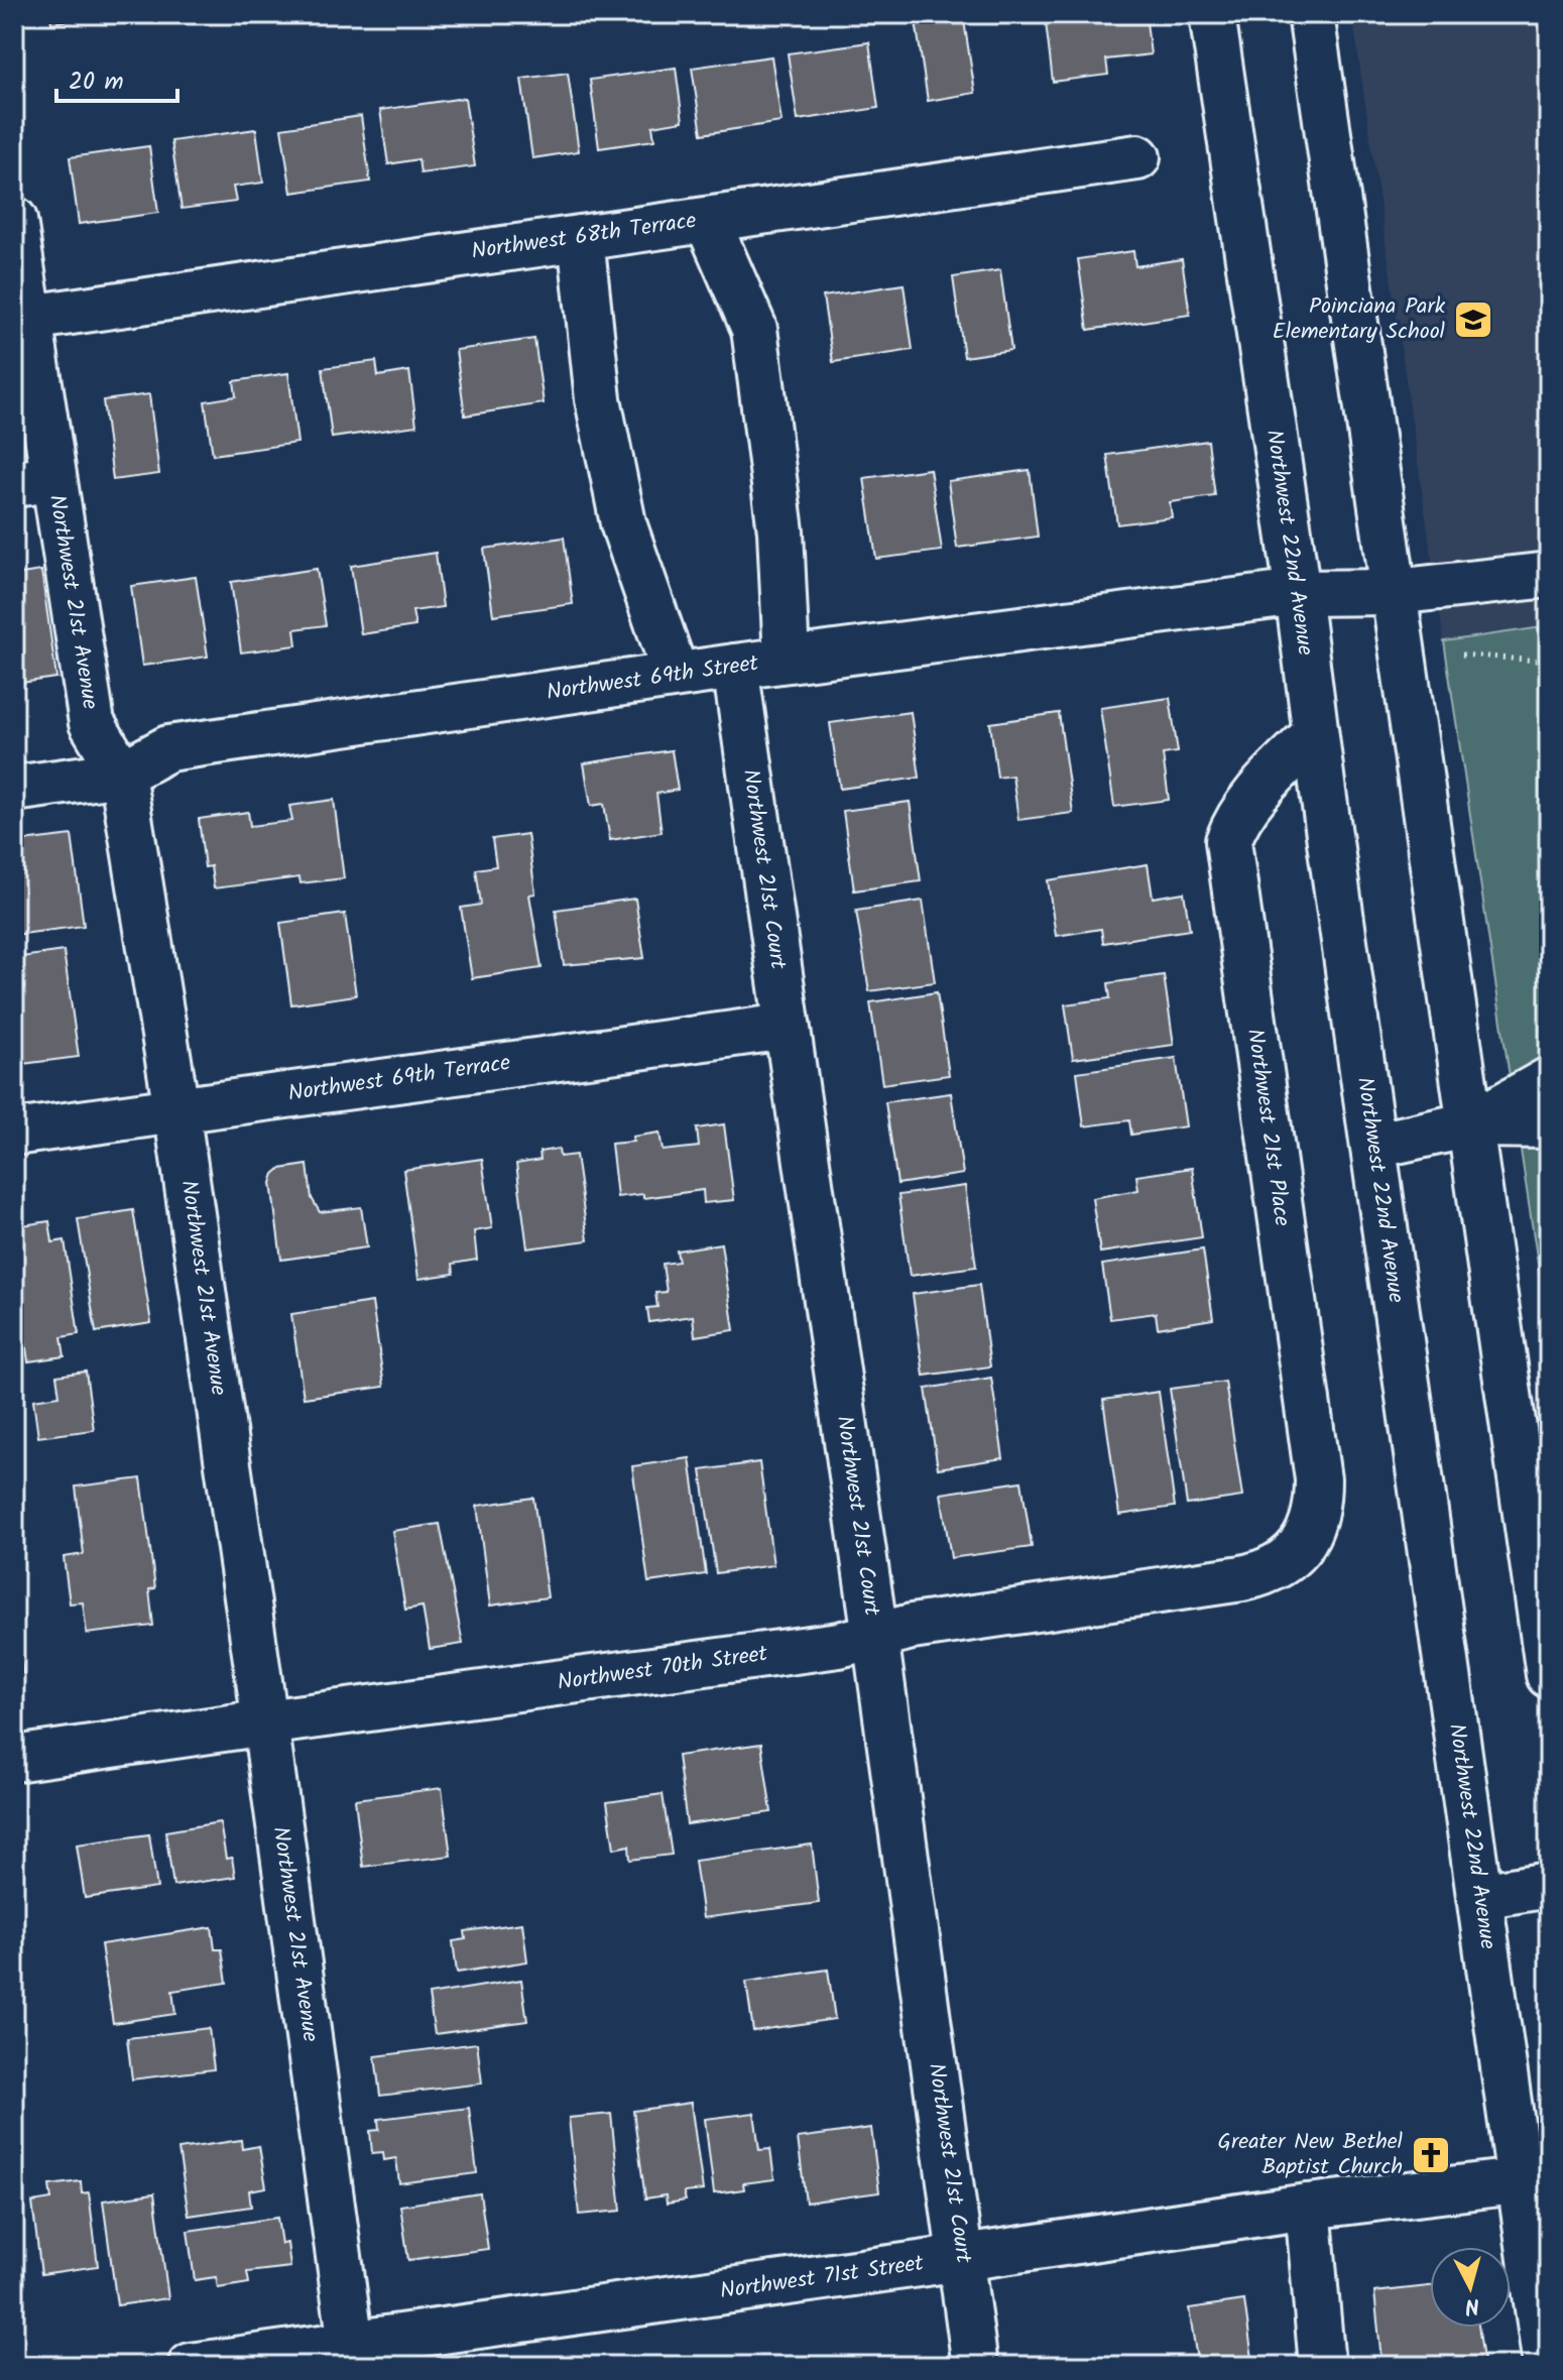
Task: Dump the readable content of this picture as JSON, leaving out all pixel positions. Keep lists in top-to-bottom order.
{
  "streets": {
    "street": [
      "Northwest 68th Terrace",
      "Northwest 22nd Avenue",
      "Northwest 21st Avenue",
      "Northwest 69th Street",
      "Northwest 21st Court",
      "Northwest 69th Terrace",
      "Northwest 21st Place",
      "Northwest 70th Street",
      "Northwest 71st Street"
    ]
  },
  "crossings": [
    ["Northwest 68th Terrace", "Northwest 21st Avenue"],
    ["Northwest 22nd Avenue", "Northwest 69th Street"],
    ["Northwest 22nd Avenue", "Northwest 21st Place"],
    ["Northwest 22nd Avenue", "Northwest 71st Street"],
    ["Northwest 21st Avenue", "Northwest 69th Street"],
    ["Northwest 21st Avenue", "Northwest 69th Terrace"],
    ["Northwest 21st Avenue", "Northwest 70th Street"],
    ["Northwest 21st Avenue", "Northwest 71st Street"],
    ["Northwest 69th Street", "Northwest 21st Court"],
    ["Northwest 21st Court", "Northwest 69th Terrace"],
    ["Northwest 21st Court", "Northwest 70th Street"],
    ["Northwest 21st Court", "Northwest 71st Street"],
    ["Northwest 21st Place", "Northwest 70th Street"]
  ],
  "places": {
    "school or university": ["Poinciana Park Elementary School"],
    "church": ["Greater New Bethel Baptist Church"]
  },
  "scale_bar": "20 m",
  "north": "bottom"
}
